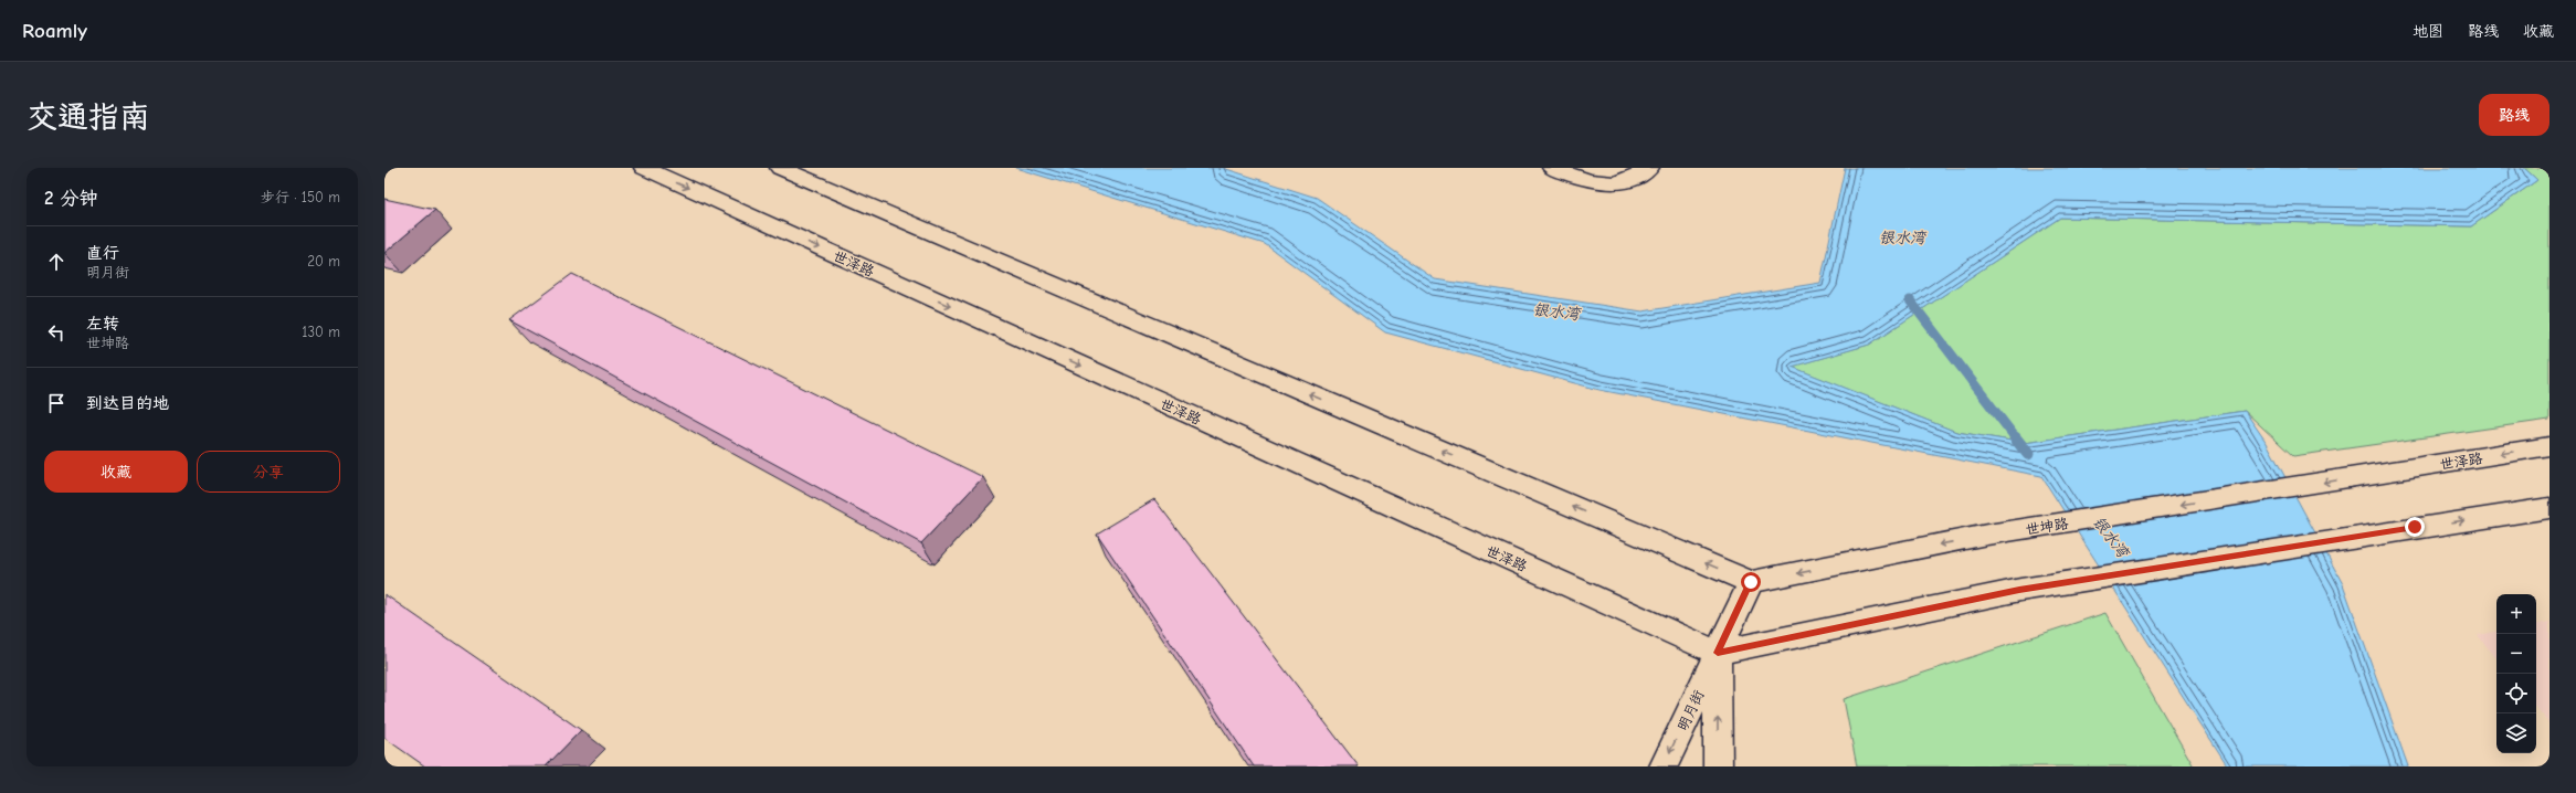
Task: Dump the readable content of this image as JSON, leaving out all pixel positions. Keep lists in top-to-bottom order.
{
  "streets": {
    "street": ["世泽路", "世坤路", "明月街"]
  },
  "crossings": [
    ["世泽路", "世坤路"],
    ["世泽路", "明月街"],
    ["世坤路", "明月街"]
  ],
  "water": ["银水湾"],
  "page": {
    "header": "Roamly",
    "nav": ["地图", "路线", "收藏"],
    "buttons": [
      "路线",
      ["收藏", "分享"]
    ],
    "title": "交通指南",
    "heading": ["2 分钟", "步行 · 150 m"],
    "list": [
      ["直行", "明月街", "20 m"],
      ["左转", "世坤路", "130 m"],
      "到达目的地"
    ],
    "map_buttons": ["+", "−"]
  }
}
